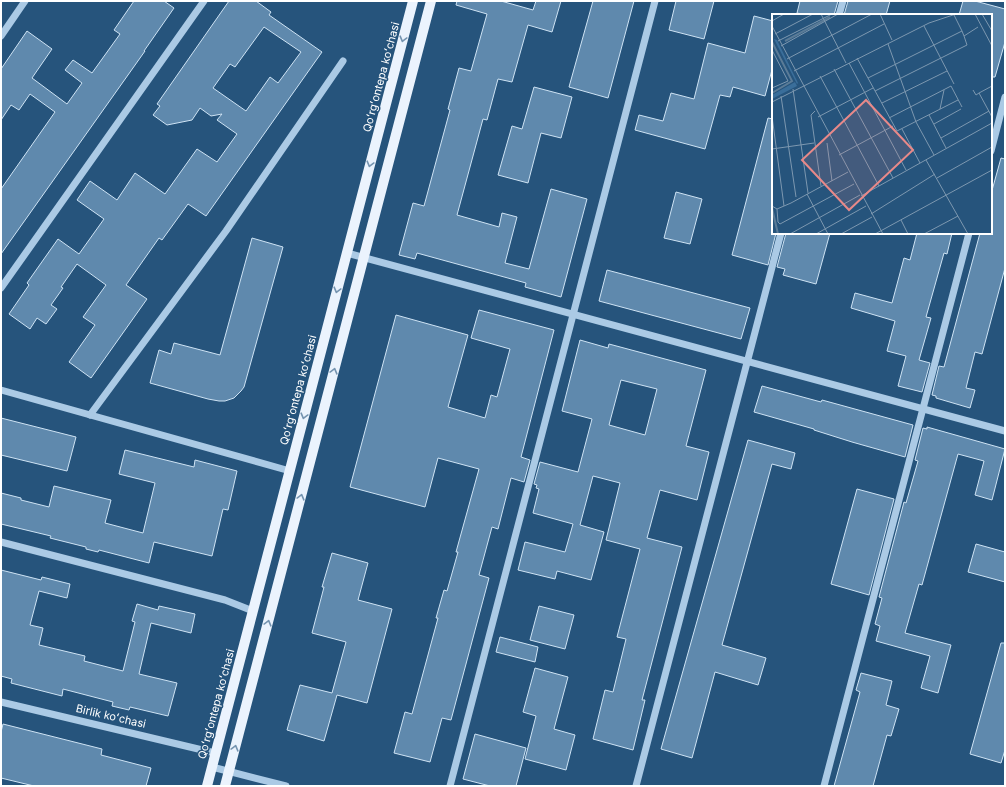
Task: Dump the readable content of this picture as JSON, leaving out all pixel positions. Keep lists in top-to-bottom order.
{
  "streets": {
    "main road": ["Qoʻrgʻontepa koʻchasi"],
    "street": ["Birlik koʻchasi"]
  },
  "crossings": [
    ["Qoʻrgʻontepa koʻchasi", "Birlik koʻchasi"]
  ]
}
